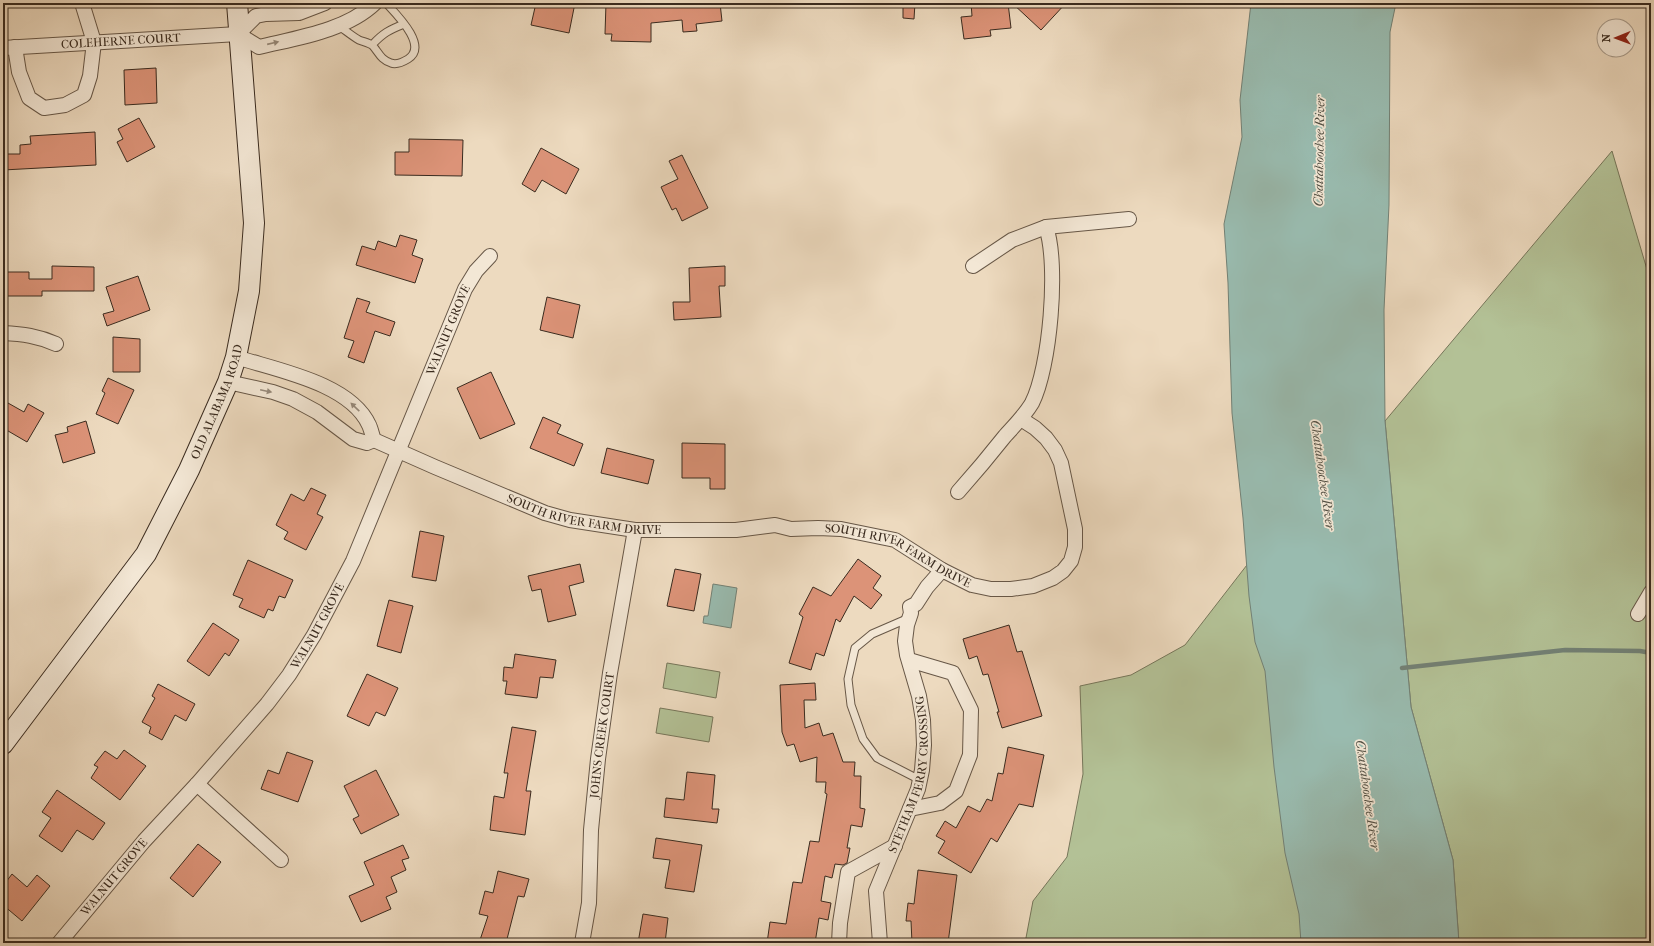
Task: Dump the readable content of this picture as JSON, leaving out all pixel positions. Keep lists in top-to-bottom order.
{
  "streets": {
    "main road": ["OLD ALABAMA ROAD"],
    "street": [
      "COLEHERNE COURT",
      "WALNUT GROVE",
      "SOUTH RIVER FARM DRIVE",
      "JOHNS CREEK COURT",
      "STETHAM FERRY CROSSING"
    ]
  },
  "crossings": [
    ["COLEHERNE COURT", "OLD ALABAMA ROAD"],
    ["WALNUT GROVE", "SOUTH RIVER FARM DRIVE"],
    ["OLD ALABAMA ROAD", "SOUTH RIVER FARM DRIVE"],
    ["SOUTH RIVER FARM DRIVE", "JOHNS CREEK COURT"],
    ["SOUTH RIVER FARM DRIVE", "STETHAM FERRY CROSSING"]
  ],
  "water": ["Chattahoochee River"],
  "north": "left"
}
